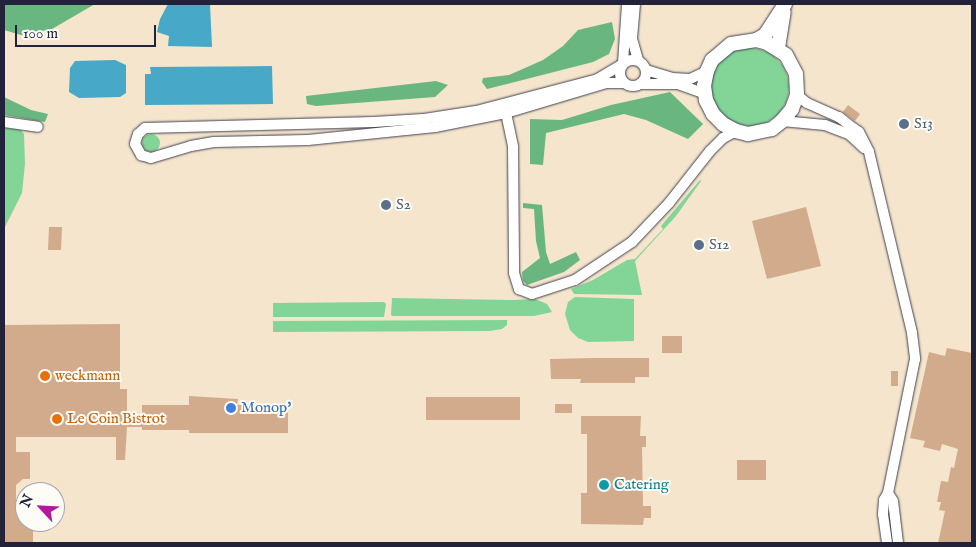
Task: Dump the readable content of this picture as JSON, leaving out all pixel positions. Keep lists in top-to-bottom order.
{
  "places": [
    "S13",
    "S2",
    "S12",
    "weckmann",
    "Monop'",
    "Le Coin Bistrot",
    "Catering"
  ],
  "scale_bar": "100 m",
  "north": "top left"
}
